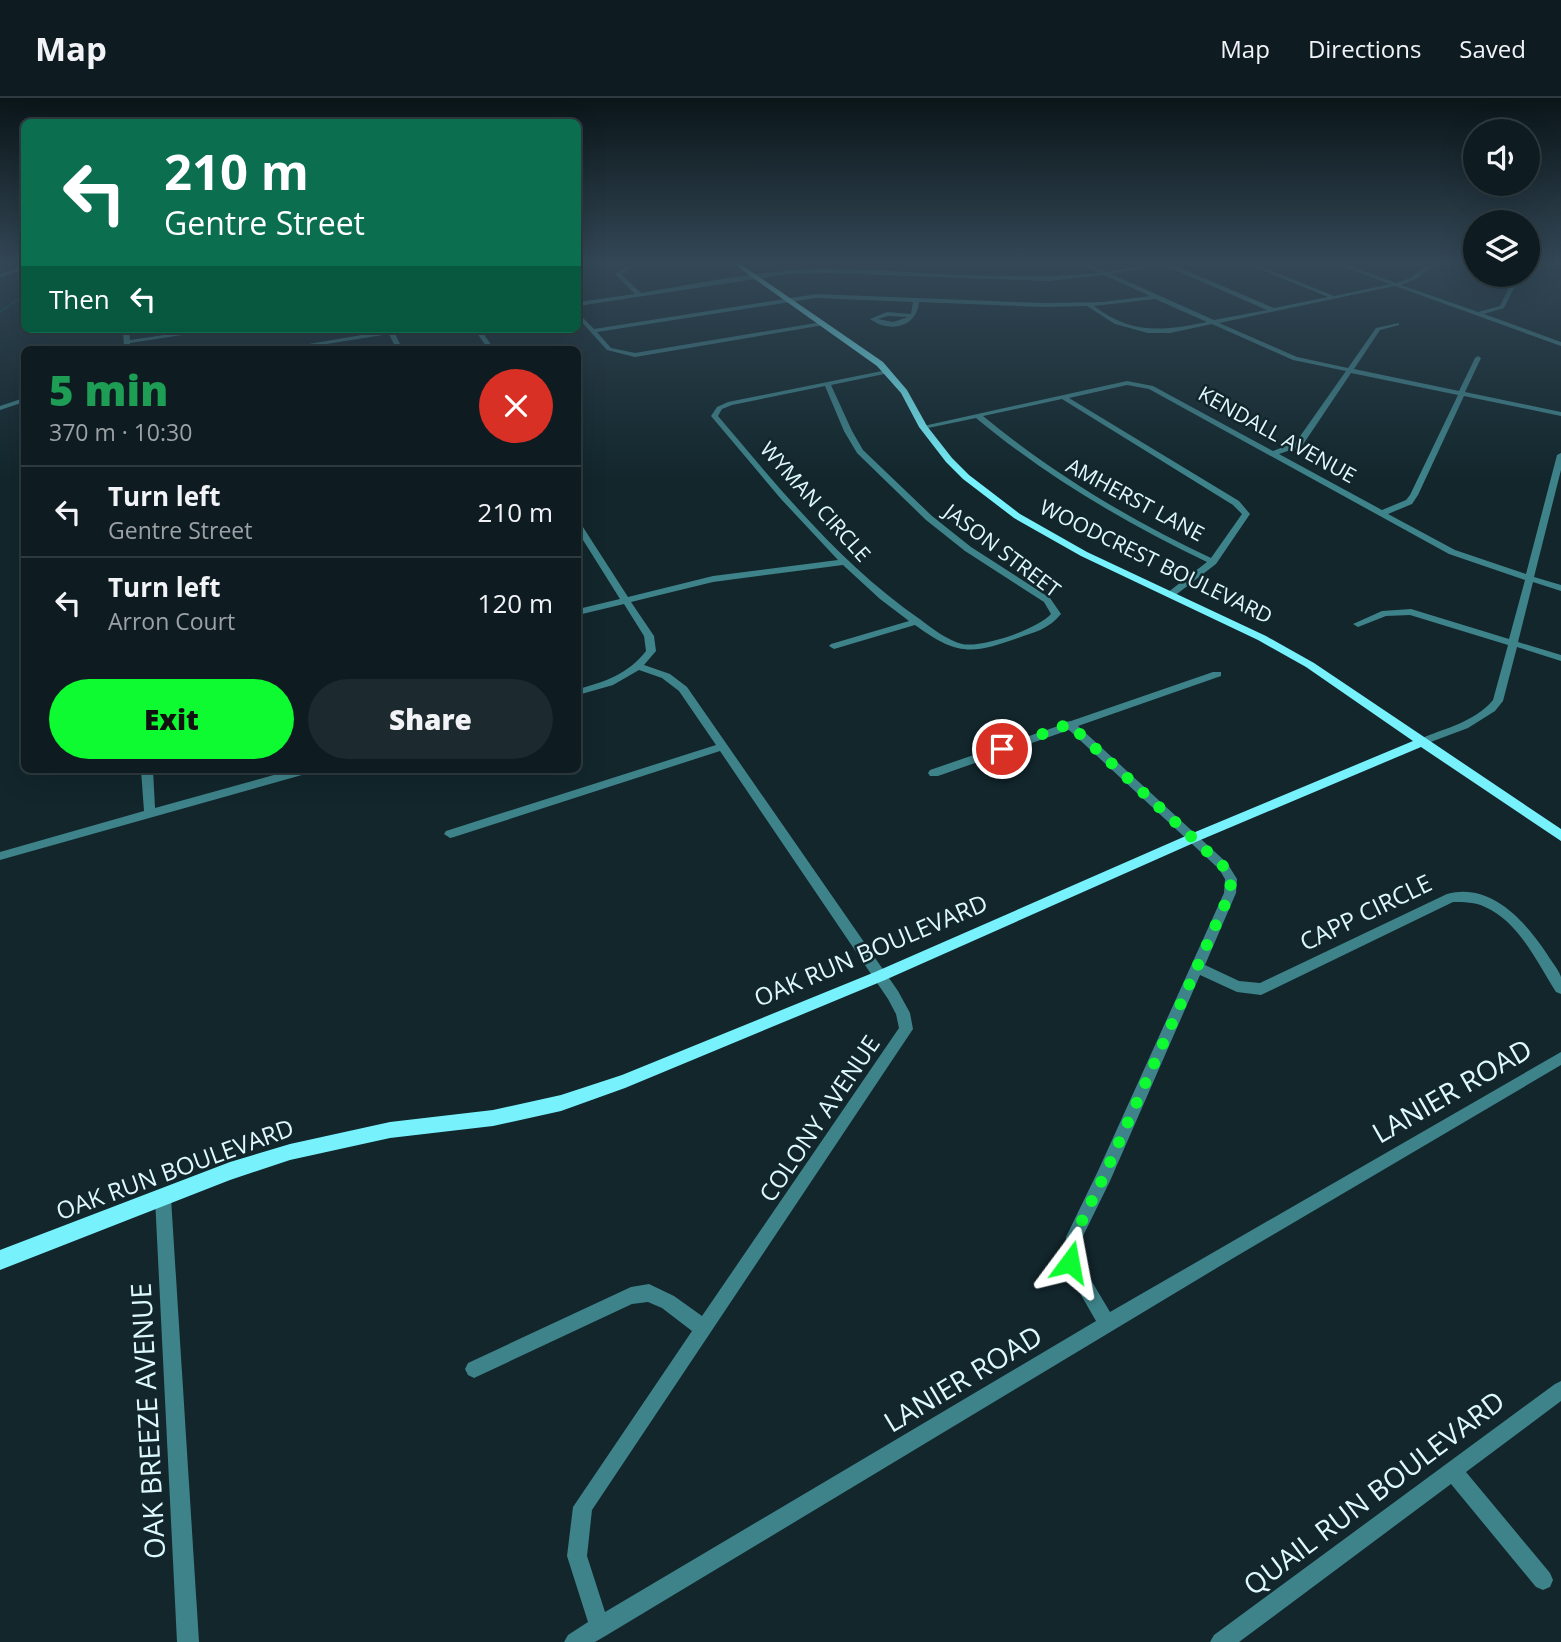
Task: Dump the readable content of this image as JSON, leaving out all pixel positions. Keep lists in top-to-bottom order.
{
  "streets": {
    "street": [
      "KENDALL AVENUE",
      "AMHERST LANE",
      "WYMAN CIRCLE",
      "JASON STREET",
      "WOODCREST BOULEVARD",
      "CAPP CIRCLE",
      "OAK RUN BOULEVARD",
      "LANIER ROAD",
      "COLONY AVENUE",
      "OAK BREEZE AVENUE",
      "QUAIL RUN BOULEVARD"
    ]
  },
  "crossings": [
    ["KENDALL AVENUE", "AMHERST LANE"],
    ["KENDALL AVENUE", "WOODCREST BOULEVARD"],
    ["KENDALL AVENUE", "OAK RUN BOULEVARD"],
    ["WYMAN CIRCLE", "JASON STREET"],
    ["WYMAN CIRCLE", "WOODCREST BOULEVARD"],
    ["WOODCREST BOULEVARD", "OAK RUN BOULEVARD"],
    ["OAK RUN BOULEVARD", "COLONY AVENUE"],
    ["OAK RUN BOULEVARD", "OAK BREEZE AVENUE"],
    ["LANIER ROAD", "COLONY AVENUE"]
  ],
  "page": {
    "header": "Map",
    "nav": ["Map", "Directions", "Saved"],
    "turn": ["210 m", "Gentre Street"],
    "then": "Then",
    "heading": ["5 min", "370 m · 10:30"],
    "list": [
      {
        "name": "Turn left",
        "note": "Gentre Street",
        "value": "210 m"
      },
      {
        "name": "Turn left",
        "note": "Arron Court",
        "value": "120 m"
      }
    ],
    "buttons": ["Exit", "Share"]
  }
}
